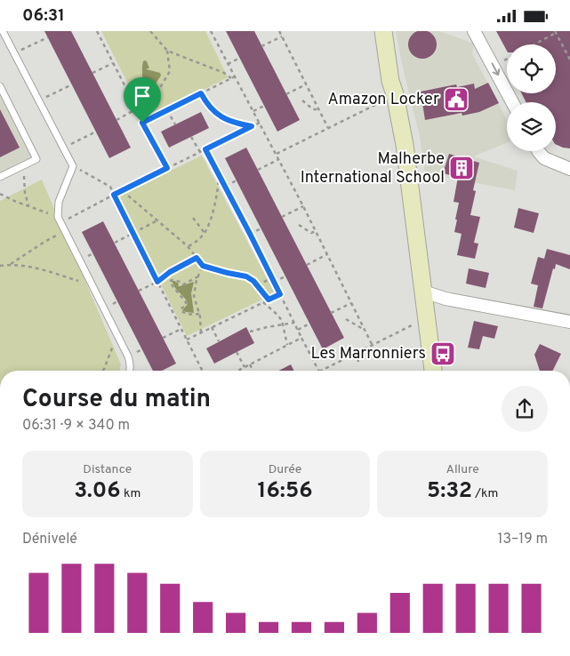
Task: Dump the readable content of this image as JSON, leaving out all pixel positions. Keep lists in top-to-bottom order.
{
  "places": {
    "public building": ["Amazon Locker"],
    "building": ["Malherbe International School"],
    "bus stop": ["Les Marronniers"]
  },
  "page": {
    "status": "06:31",
    "heading": ["Course du matin", "06:31 · 9 × 340 m"],
    "stats": [
      ["Distance", "3.06 km"],
      ["Durée", "16:56"],
      ["Allure", "5:32 /km"]
    ],
    "chart": ["Dénivelé", "13–19 m"]
  }
}
